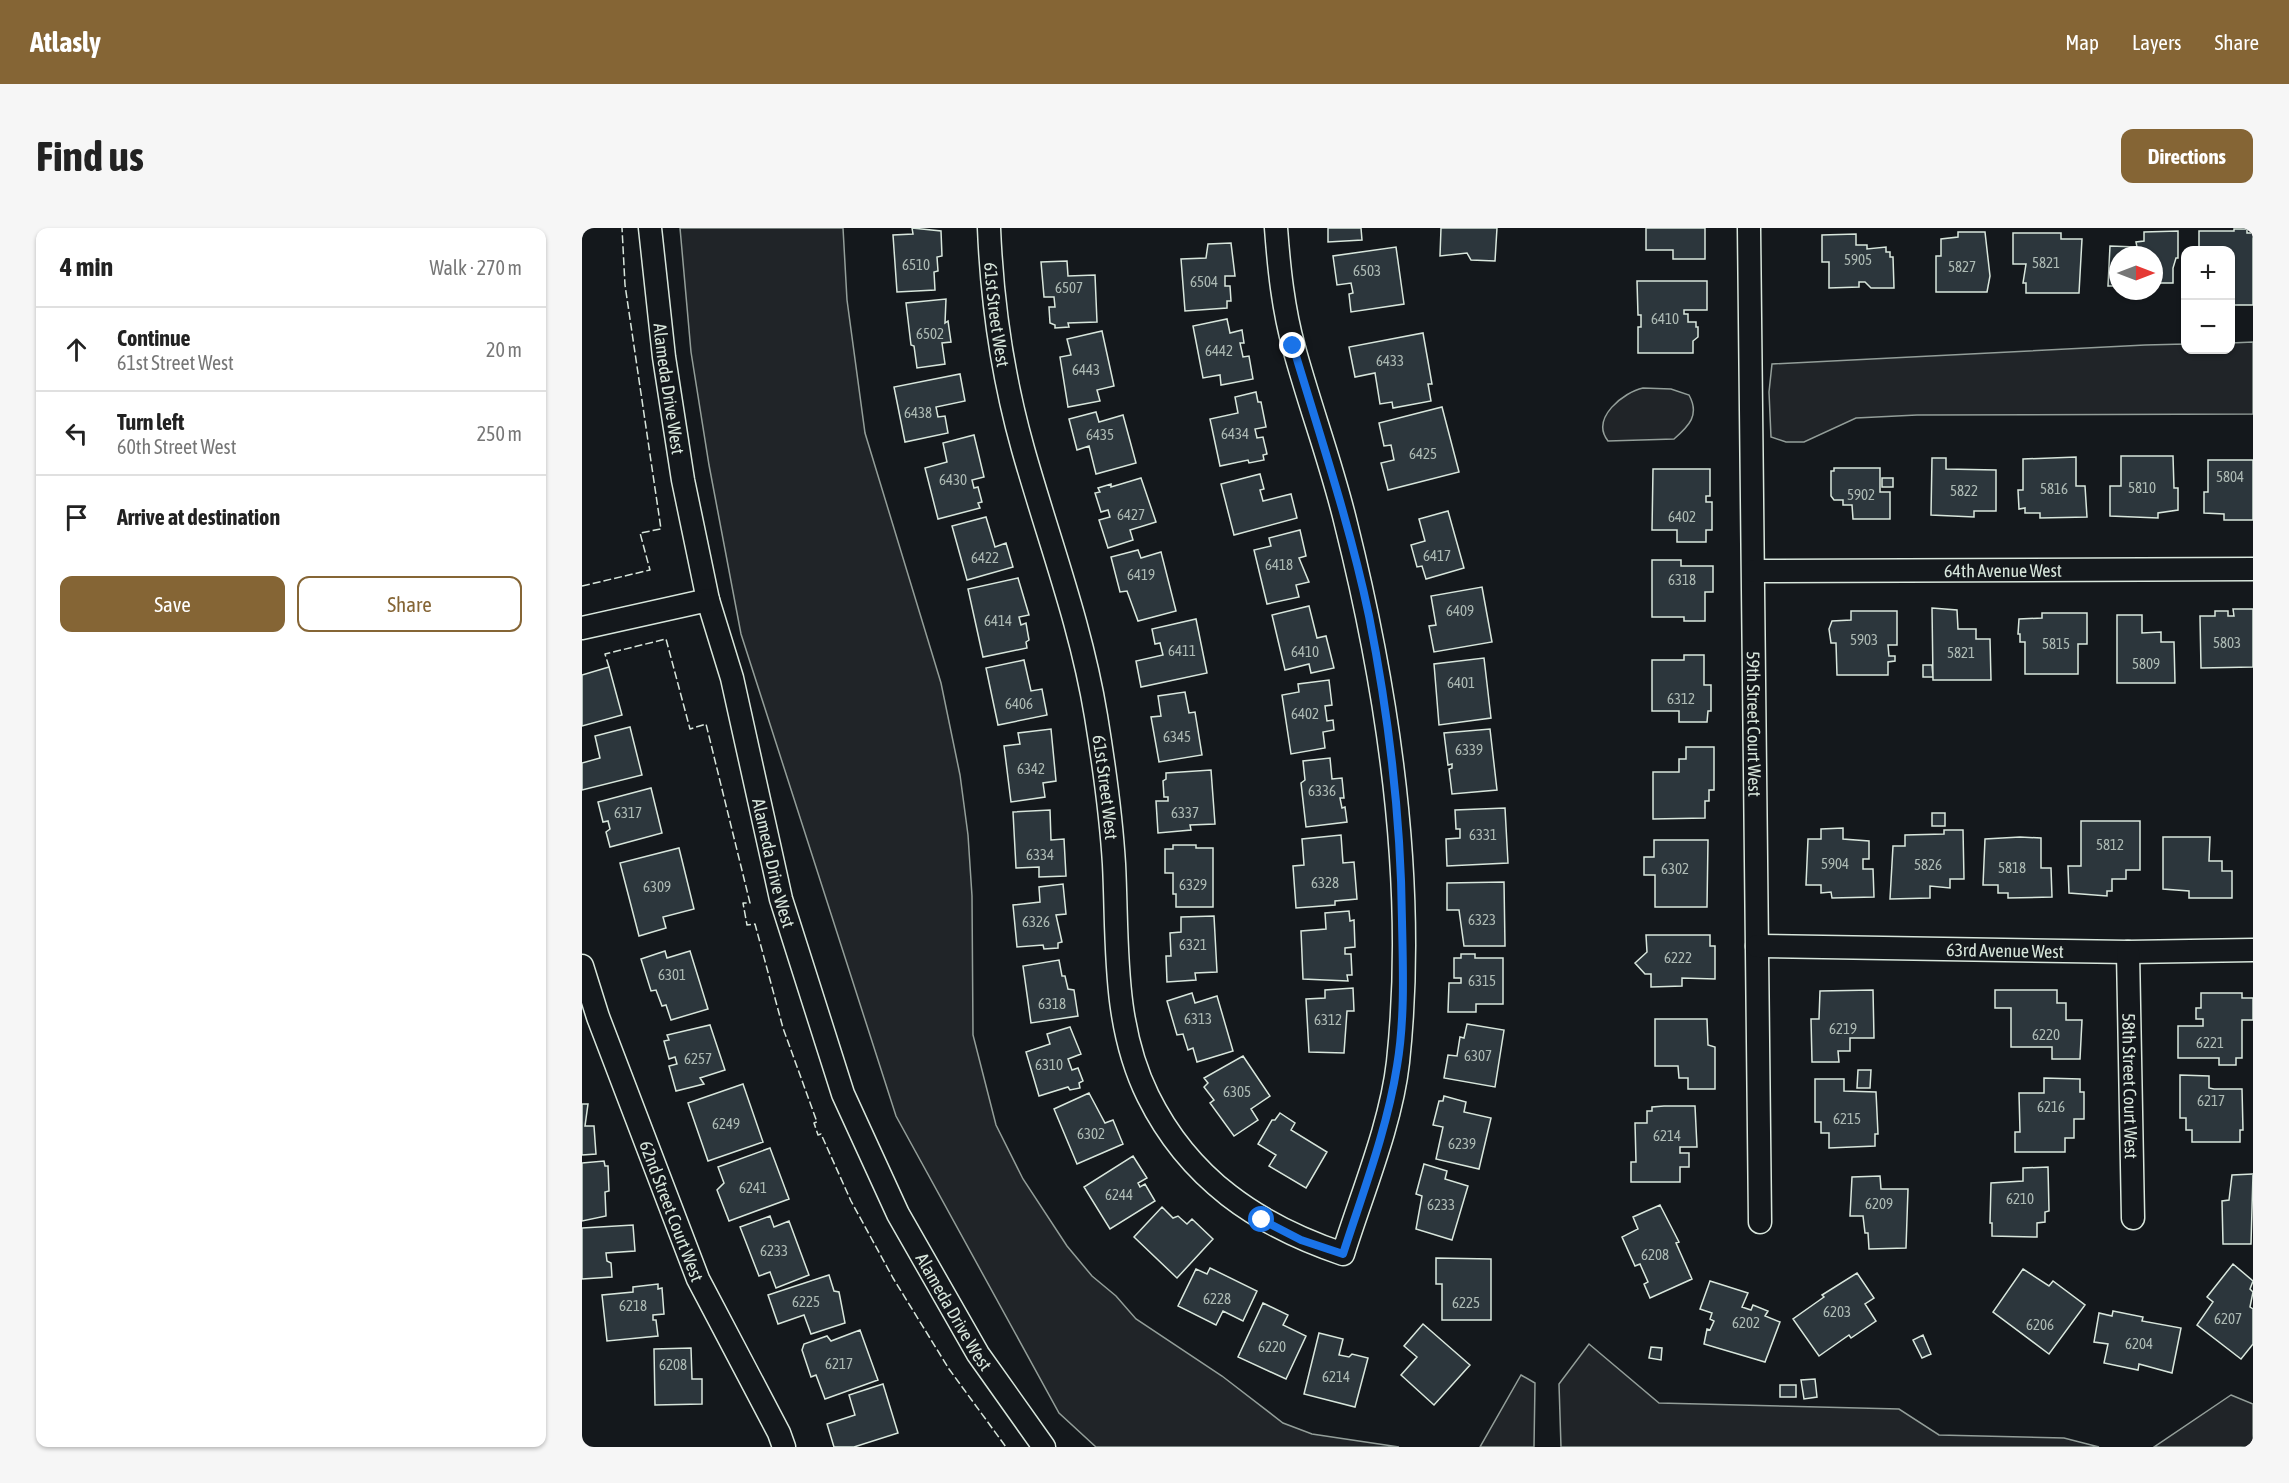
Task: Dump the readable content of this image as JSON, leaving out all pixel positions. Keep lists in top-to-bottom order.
{
  "streets": {
    "street": [
      "61st Street West",
      "Alameda Drive West",
      "64th Avenue West",
      "59th Street Court West",
      "63rd Avenue West",
      "58th Street Court West",
      "62nd Street Court West"
    ]
  },
  "crossings": [
    ["64th Avenue West", "59th Street Court West"],
    ["59th Street Court West", "63rd Avenue West"],
    ["63rd Avenue West", "58th Street Court West"]
  ],
  "house_numbers": [
    "5905",
    "5821",
    "6510",
    "5827",
    "6503",
    "6504",
    "6507",
    "6410",
    "6502",
    "6442",
    "6433",
    "6443",
    "6438",
    "6434",
    "6435",
    "6425",
    "5804",
    "6430",
    "5810",
    "5816",
    "5822",
    "5902",
    "6427",
    "6402",
    "6417",
    "6422",
    "6418",
    "6419",
    "6318",
    "6409",
    "6414",
    "5903",
    "5803",
    "5815",
    "6411",
    "6410",
    "5821",
    "5809",
    "6401",
    "6312",
    "6406",
    "6402",
    "6345",
    "6339",
    "6342",
    "6336",
    "6317",
    "6337",
    "6331",
    "5812",
    "6334",
    "5904",
    "5826",
    "5818",
    "6302",
    "6328",
    "6329",
    "6309",
    "6323",
    "6326",
    "6321",
    "6222",
    "6301",
    "6315",
    "6318",
    "6313",
    "6312",
    "6219",
    "6220",
    "6221",
    "6307",
    "6257",
    "6310",
    "6305",
    "6217",
    "6216",
    "6215",
    "6249",
    "6302",
    "6214",
    "6239",
    "6241",
    "6244",
    "6210",
    "6209",
    "6233",
    "6233",
    "6208",
    "6228",
    "6225",
    "6225",
    "6218",
    "6203",
    "6207",
    "6202",
    "6206",
    "6204",
    "6220",
    "6217",
    "6208",
    "6214"
  ],
  "north": "right",
  "page": {
    "header": "Atlasly",
    "nav": ["Map", "Layers", "Share"],
    "buttons": [
      "Directions",
      ["Save", "Share"]
    ],
    "title": "Find us",
    "heading": ["4 min", "Walk · 270 m"],
    "map_buttons": ["+", "−"],
    "list": [
      ["Continue", "61st Street West", "20 m"],
      ["Turn left", "60th Street West", "250 m"],
      "Arrive at destination"
    ]
  }
}
